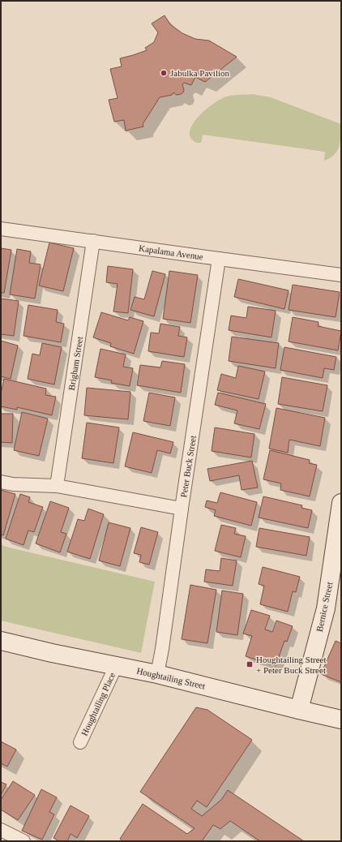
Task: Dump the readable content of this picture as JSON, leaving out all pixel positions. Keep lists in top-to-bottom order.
{
  "streets": {
    "main road": ["Bernice Street", "Houghtailing Street"],
    "street": [
      "Kapalama Avenue",
      "Brigham Street",
      "Peter Buck Street",
      "Houghtailing Place"
    ]
  },
  "crossings": [
    ["Kapalama Avenue", "Brigham Street"],
    ["Kapalama Avenue", "Peter Buck Street"],
    ["Peter Buck Street", "Houghtailing Street"],
    ["Bernice Street", "Houghtailing Street"],
    ["Houghtailing Street", "Houghtailing Place"]
  ],
  "places": {
    "other": ["Jabulka Pavilion"],
    "transit": ["Houghtailing Street + Peter Buck Street"]
  }
}
